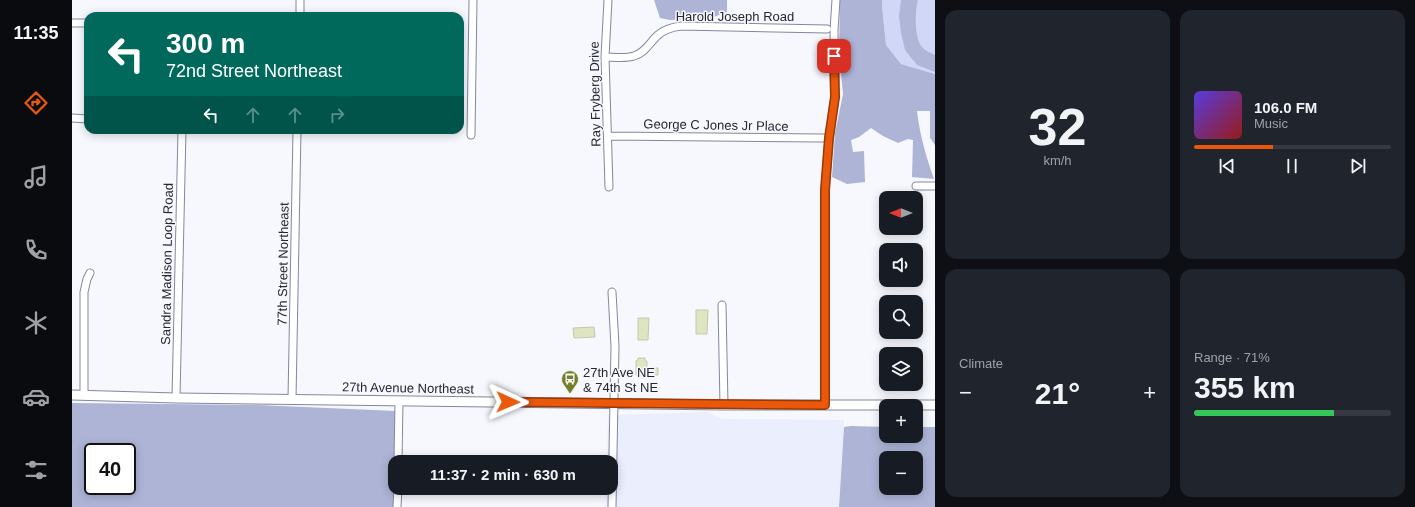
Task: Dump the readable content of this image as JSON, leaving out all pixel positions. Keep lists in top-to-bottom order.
{
  "streets": {
    "street": [
      "Harold Joseph Road",
      "Ray Fryberg Drive",
      "George C Jones Jr Place",
      "Sandra Madison Loop Road",
      "77th Street Northeast",
      "27th Avenue Northeast"
    ]
  },
  "crossings": [
    ["Harold Joseph Road", "Ray Fryberg Drive"],
    ["Ray Fryberg Drive", "George C Jones Jr Place"],
    ["Sandra Madison Loop Road", "27th Avenue Northeast"],
    ["77th Street Northeast", "27th Avenue Northeast"]
  ],
  "places": {
    "bus stop": ["27th Ave NE & 74th St NE"]
  },
  "north": "left",
  "page": {
    "tabs": "11:35",
    "tile": [
      ["32", "km/h"],
      "Climate",
      ["Range · 71%", "355 km"]
    ],
    "turn": ["300 m", "72nd Street Northeast"],
    "song": ["106.0 FM", "Music"],
    "map_buttons": ["+", "−"],
    "heat": ["−", "21°", "+"],
    "limit": "40",
    "trip": "11:37 · 2 min · 630 m"
  }
}
